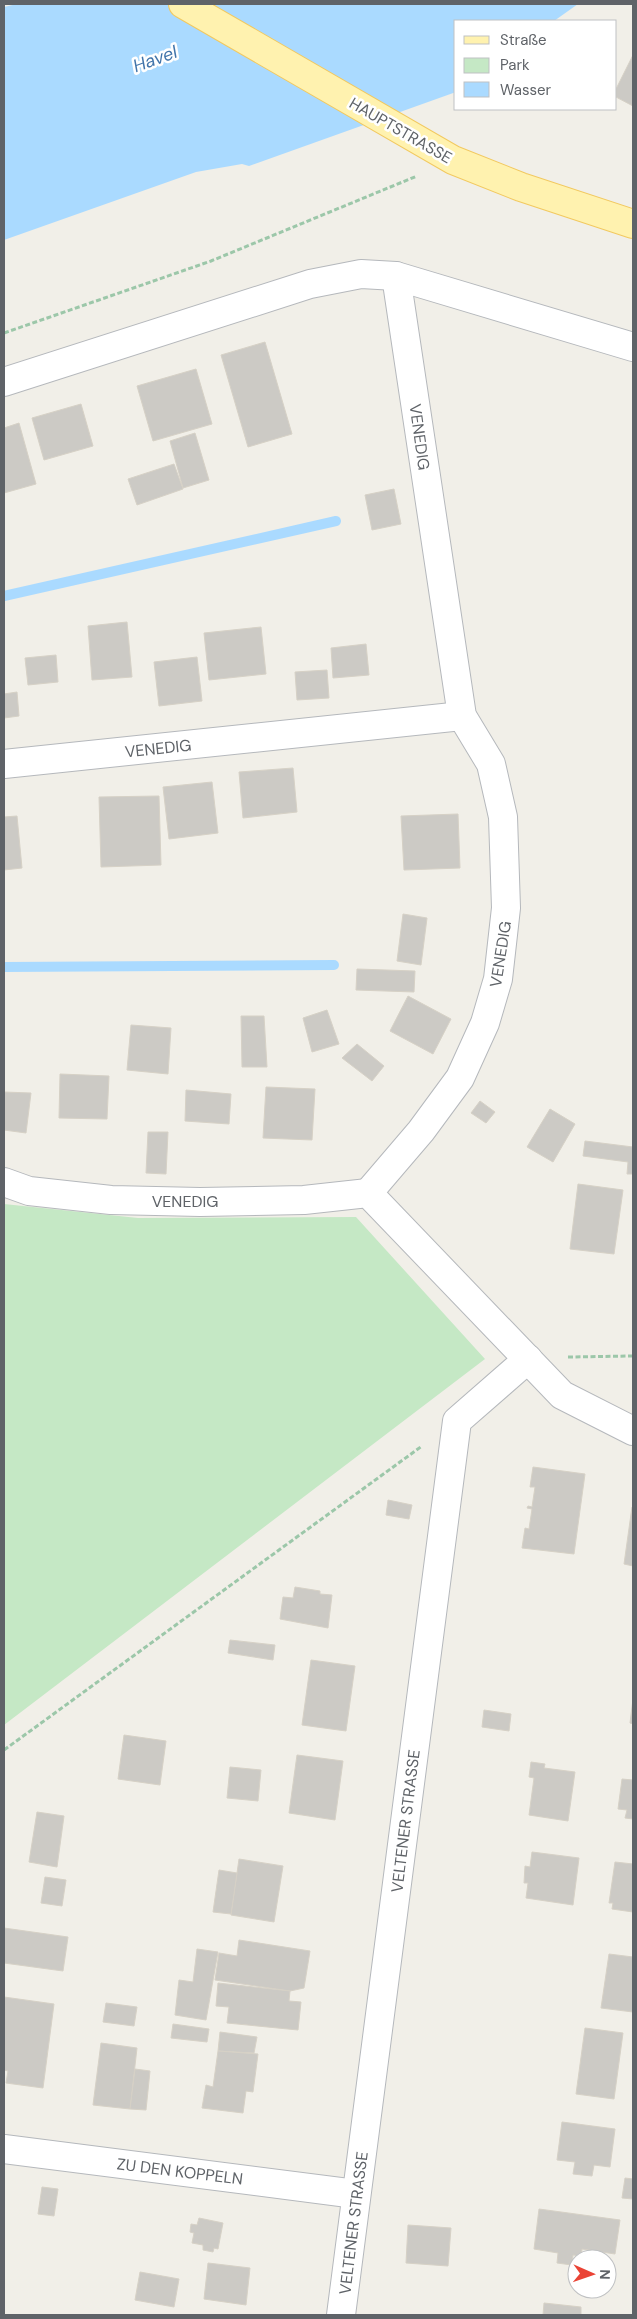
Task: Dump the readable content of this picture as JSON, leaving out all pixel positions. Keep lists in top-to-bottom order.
{
  "streets": {
    "main road": ["HAUPTSTRASSE"],
    "street": ["VENEDIG", "VELTENER STRASSE", "ZU DEN KOPPELN"]
  },
  "crossings": [
    ["VELTENER STRASSE", "ZU DEN KOPPELN"]
  ],
  "water": ["Havel"],
  "legend": ["Straße", "Park", "Wasser"],
  "north": "right"
}
